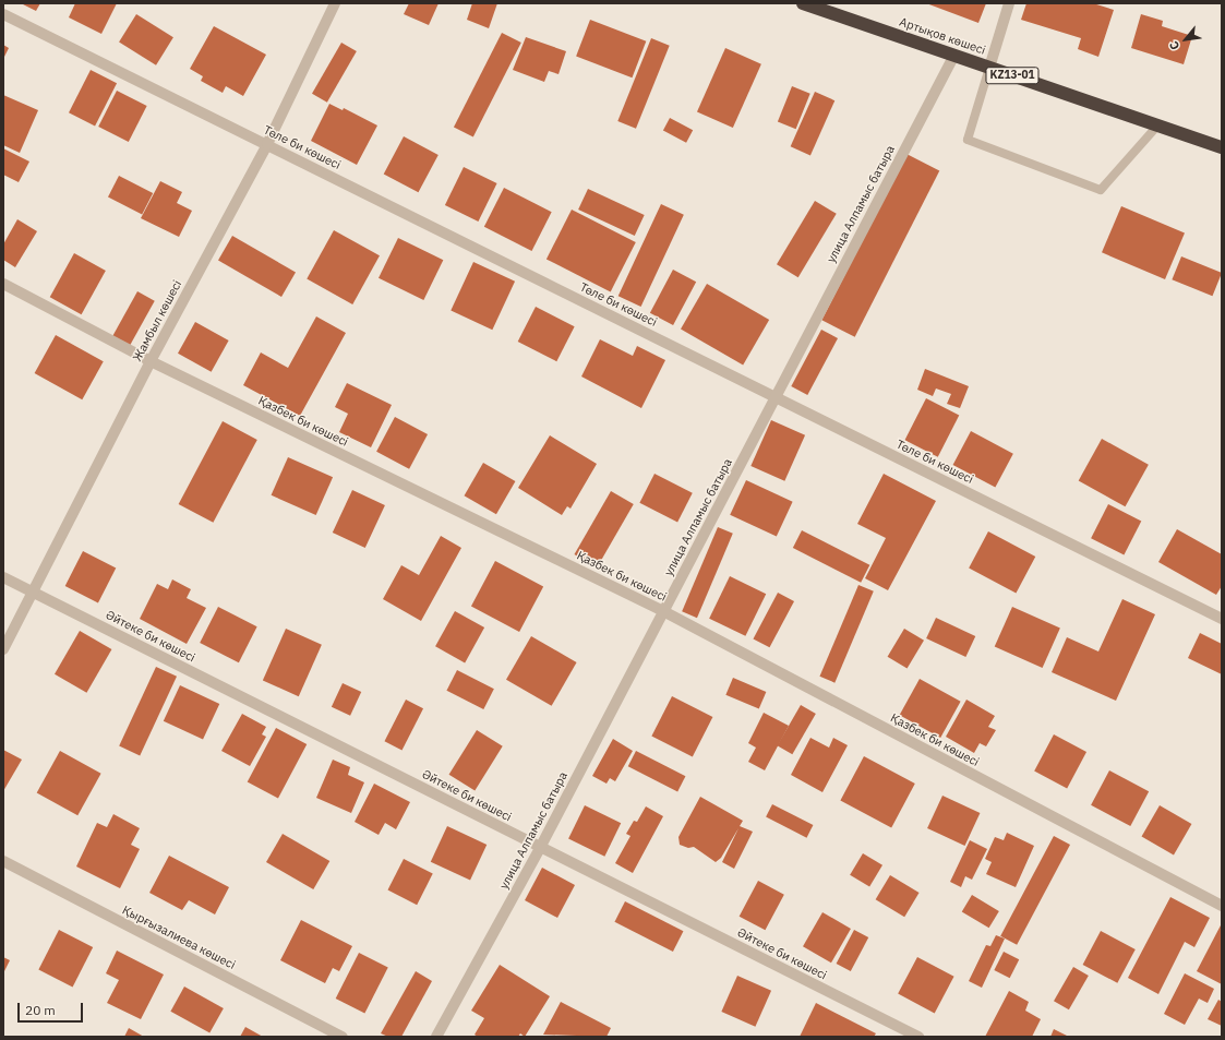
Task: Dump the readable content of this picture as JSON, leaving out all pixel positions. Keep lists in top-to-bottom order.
{
  "streets": {
    "highway": ["Артықов көшесі", "KZ13-01"],
    "street": [
      "Төле би көшесі",
      "улица Алпамыс батыра",
      "Жамбыл көшесі",
      "Қазбек би көшесі",
      "Әйтеке би көшесі",
      "Қырғызалиева көшесі"
    ]
  },
  "crossings": [
    ["Артықов көшесі", "улица Алпамыс батыра"],
    ["Төле би көшесі", "улица Алпамыс батыра"],
    ["Төле би көшесі", "Жамбыл көшесі"],
    ["улица Алпамыс батыра", "Қазбек би көшесі"],
    ["улица Алпамыс батыра", "Әйтеке би көшесі"],
    ["Жамбыл көшесі", "Қазбек би көшесі"],
    ["Жамбыл көшесі", "Әйтеке би көшесі"]
  ],
  "scale_bar": "20 m",
  "north": "bottom left"
}
